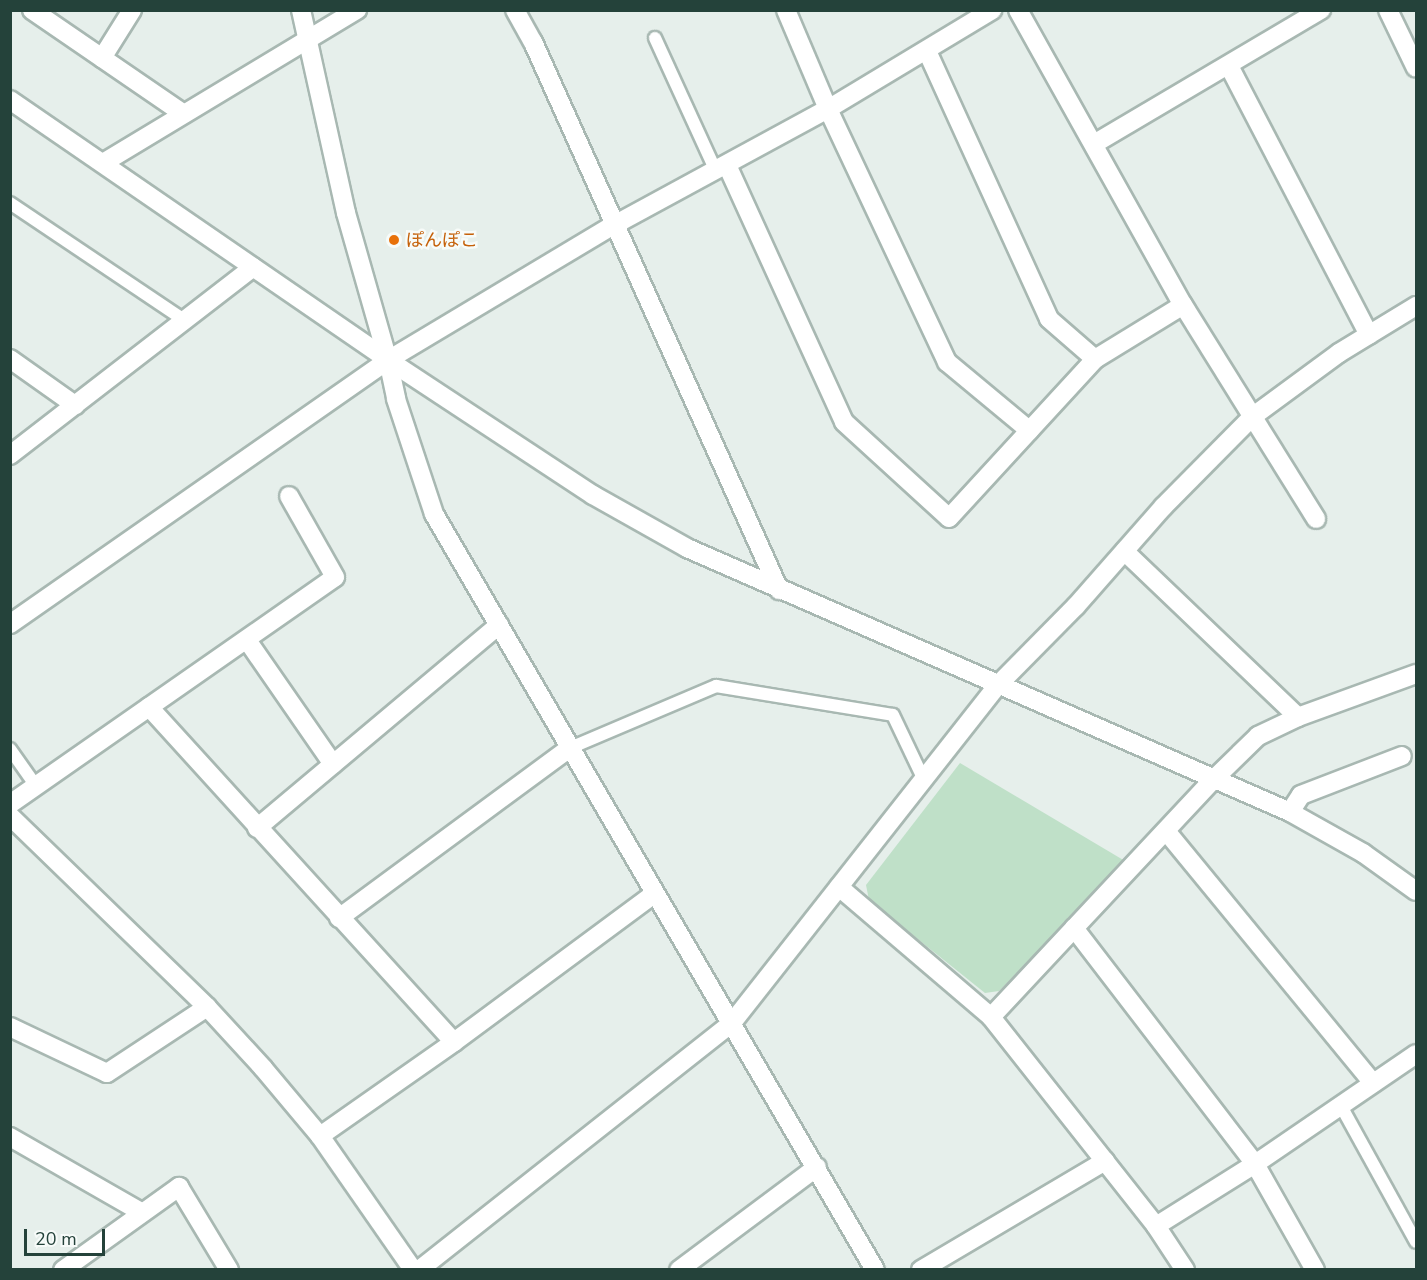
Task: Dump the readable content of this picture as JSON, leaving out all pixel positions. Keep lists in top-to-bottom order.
{
  "places": ["ぽんぽこ"],
  "scale_bar": "20 m"
}
